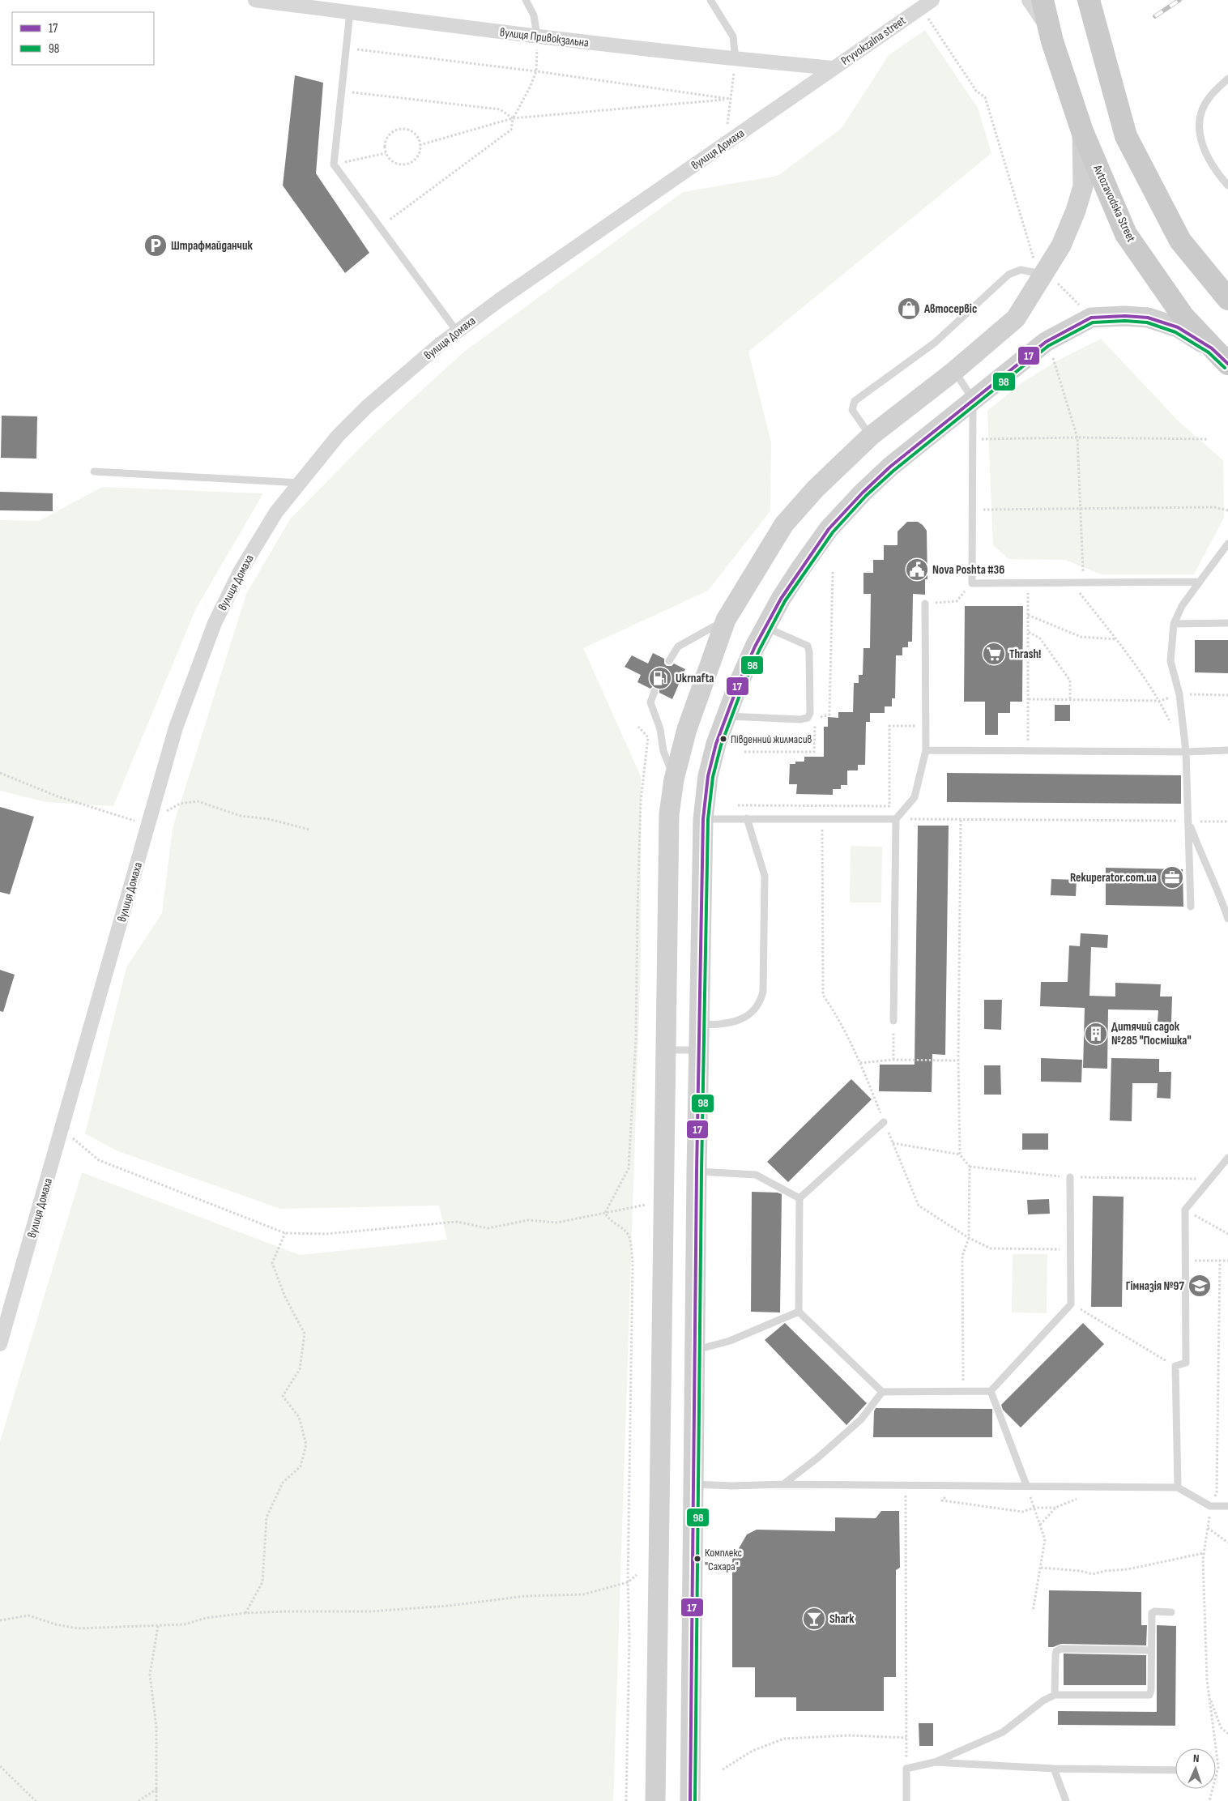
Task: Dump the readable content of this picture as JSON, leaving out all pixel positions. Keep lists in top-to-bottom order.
{
  "streets": {
    "main road": ["Avtozavodska Street"],
    "street": ["вулиця Привокзальна", "Pryvokzalna street", "вулиця Домаха"]
  },
  "crossings": [
    ["вулиця Привокзальна", "Pryvokzalna street"],
    ["вулиця Привокзальна", "вулиця Домаха"],
    ["Pryvokzalna street", "вулиця Домаха"]
  ],
  "places": {
    "parking": ["Штрафмайданчик"],
    "shop": ["Автосервіс"],
    "public building": ["Nova Poshta #36"],
    "supermarket": ["Thrash!"],
    "fuel station": ["Ukrnafta"],
    "other": ["Південний жилмасив", "Комплекс \"Сахара\""],
    "office": ["Rekuperator.com.ua"],
    "building": ["Дитячий садок №285 \"Посмішка\""],
    "school or university": ["Гімназія №97"],
    "bar": ["Shark"]
  },
  "lines": ["transit line 17", "transit line 98"],
  "legend": ["17", "98"],
  "north": "top"
}
